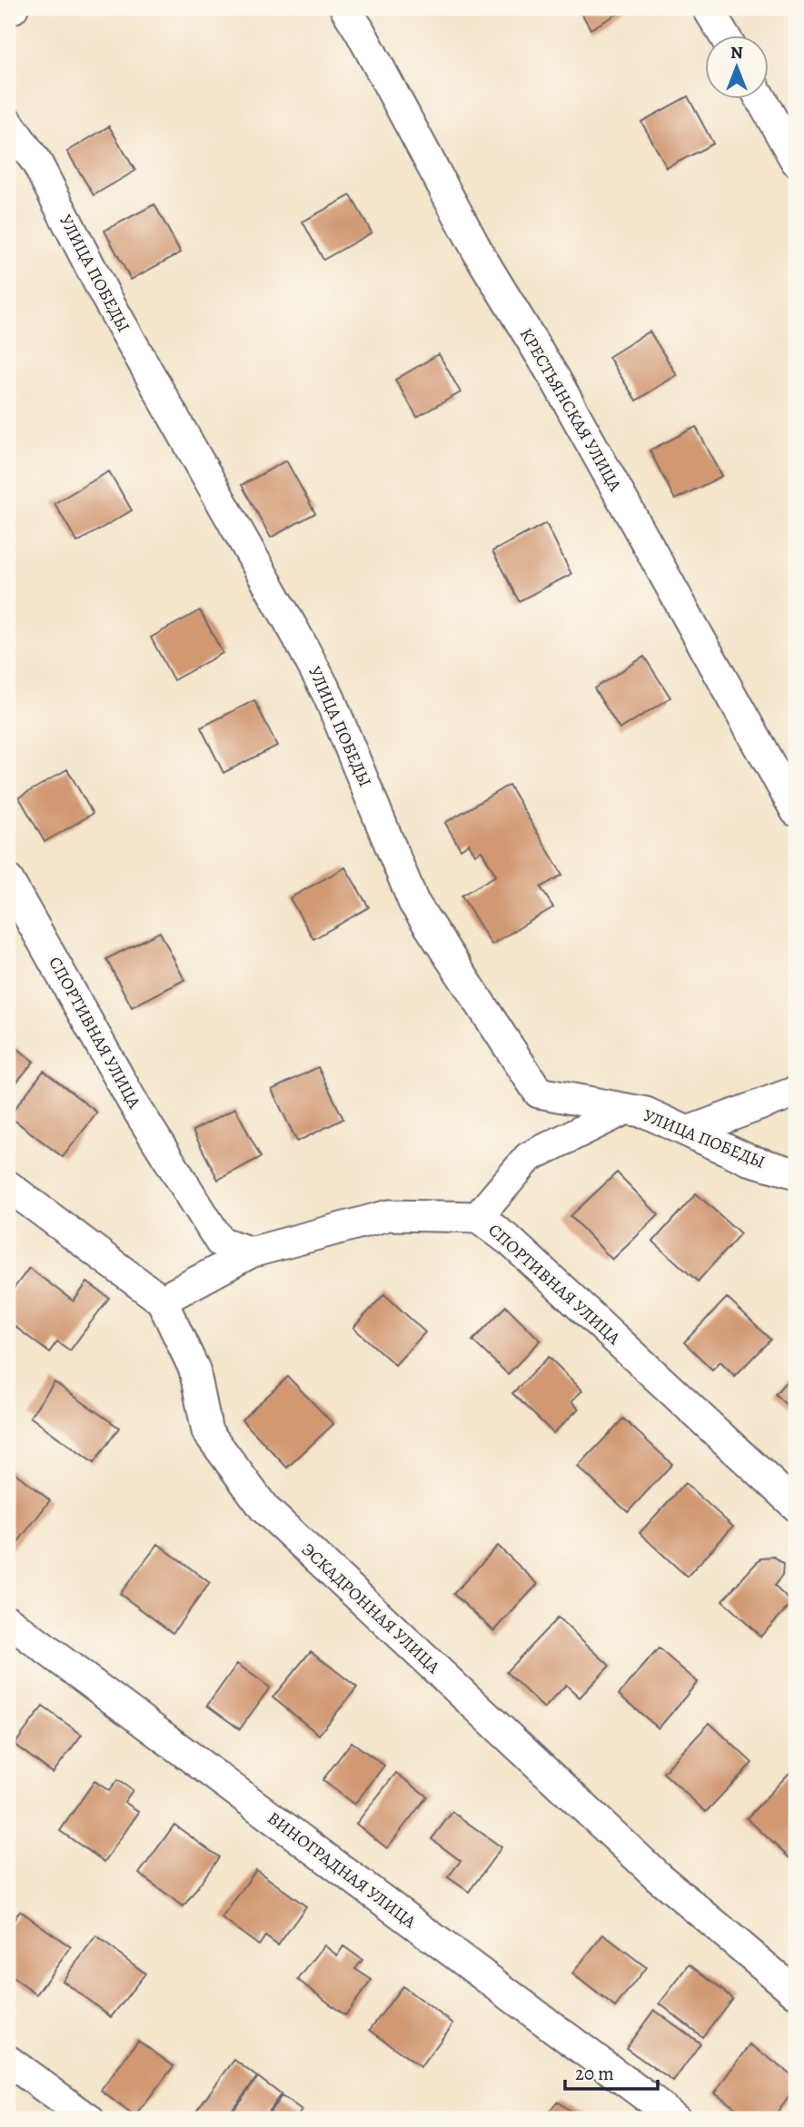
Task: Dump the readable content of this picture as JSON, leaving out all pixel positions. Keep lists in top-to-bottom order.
{
  "streets": {
    "street": [
      "УЛИЦА ПОБЕДЫ",
      "КРЕСТЬЯНСКАЯ УЛИЦА",
      "СПОРТИВНАЯ УЛИЦА",
      "ЭСКАДРОННАЯ УЛИЦА",
      "ВИНОГРАДНАЯ УЛИЦА"
    ]
  },
  "scale_bar": "20 m",
  "north": "top"
}
